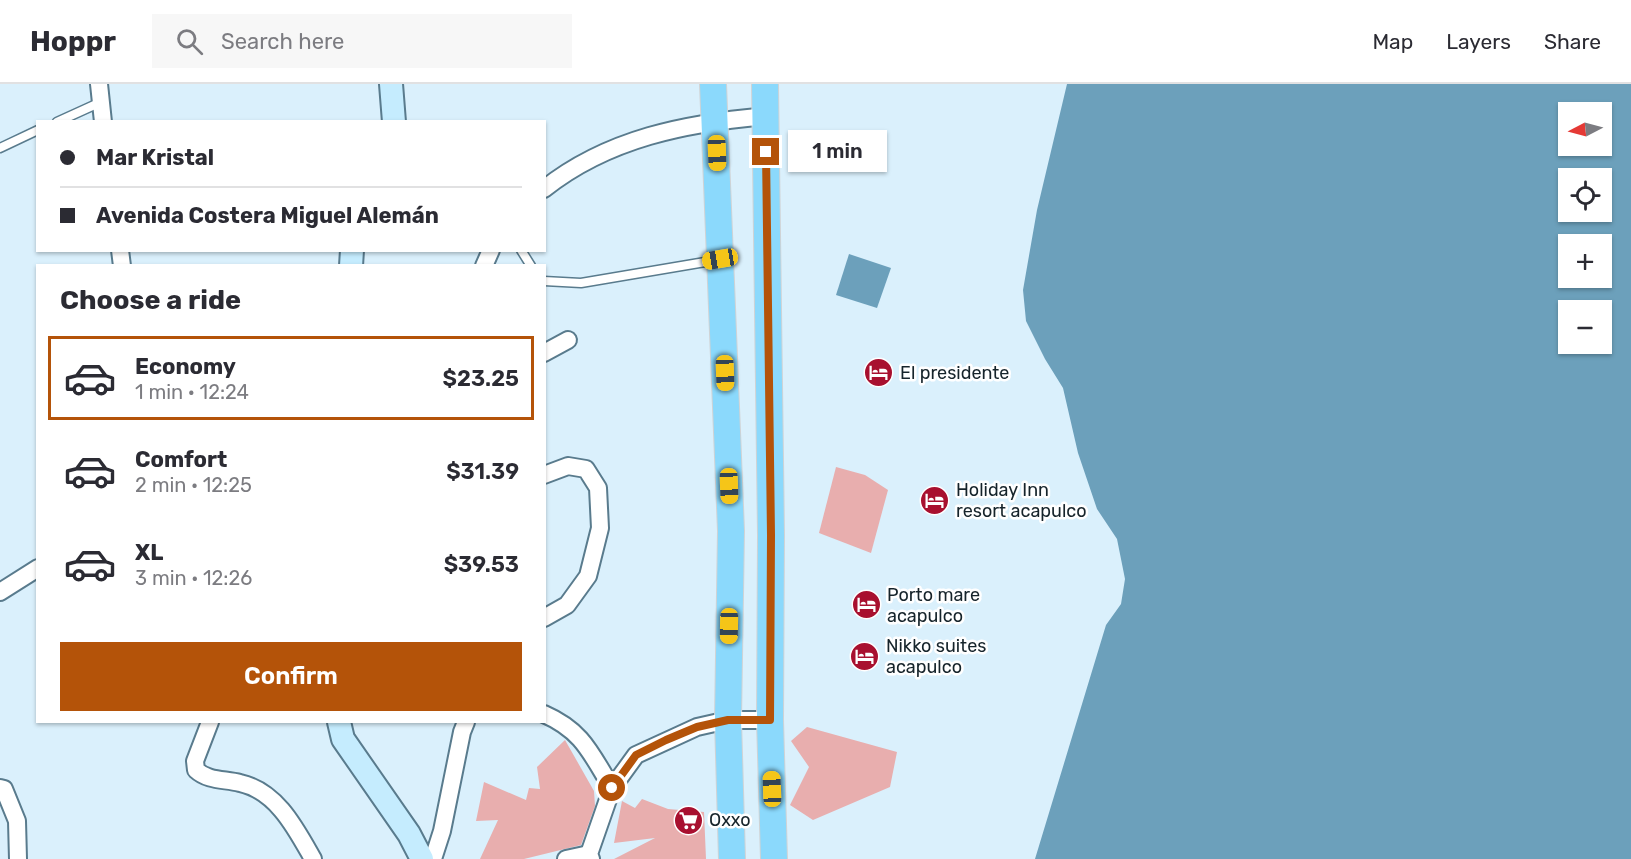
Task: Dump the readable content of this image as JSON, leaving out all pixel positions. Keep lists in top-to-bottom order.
{
  "places": {
    "hotel": [
      "El presidente",
      "Holiday Inn resort acapulco",
      "Porto mare acapulco",
      "Nikko suites acapulco"
    ],
    "supermarket": ["Oxxo"]
  },
  "north": "left",
  "page": {
    "header": "Hoppr",
    "search": "Search here",
    "nav": ["Map", "Layers", "Share"],
    "map_buttons": ["+", "−"],
    "banner": ["Mar Kristal", "Avenida Costera Miguel Alemán"],
    "bubble": "1 min",
    "heading": "Choose a ride",
    "list": [
      {
        "name": "Economy",
        "note": "1 min · 12:24",
        "value": "$23.25"
      },
      {
        "name": "Comfort",
        "note": "2 min · 12:25",
        "value": "$31.39"
      },
      {
        "name": "XL",
        "note": "3 min · 12:26",
        "value": "$39.53"
      }
    ],
    "buttons": "Confirm"
  }
}
